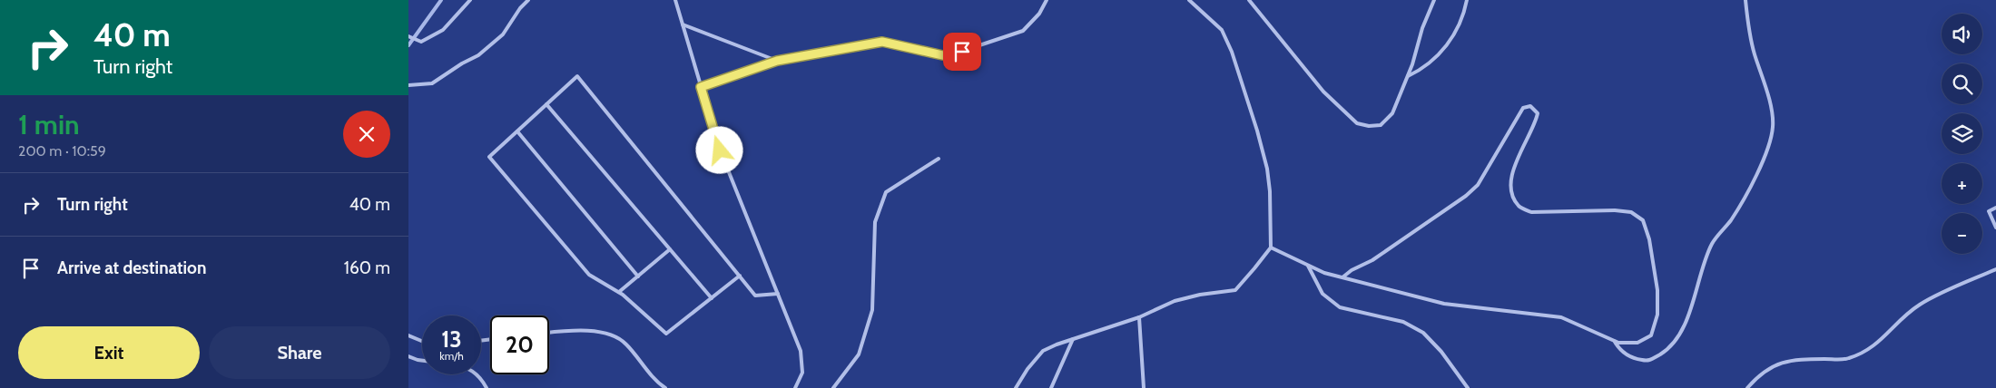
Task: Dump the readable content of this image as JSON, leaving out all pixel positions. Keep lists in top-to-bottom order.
{
  "page": {
    "turn": ["40 m", "Turn right"],
    "map_buttons": ["+", "−"],
    "heading": ["1 min", "200 m · 10:59"],
    "list": [
      {
        "name": "Turn right",
        "value": "40 m"
      },
      {
        "name": "Arrive at destination",
        "value": "160 m"
      }
    ],
    "speed": "13 km/h",
    "limit": "20",
    "buttons": ["Exit", "Share"]
  }
}
